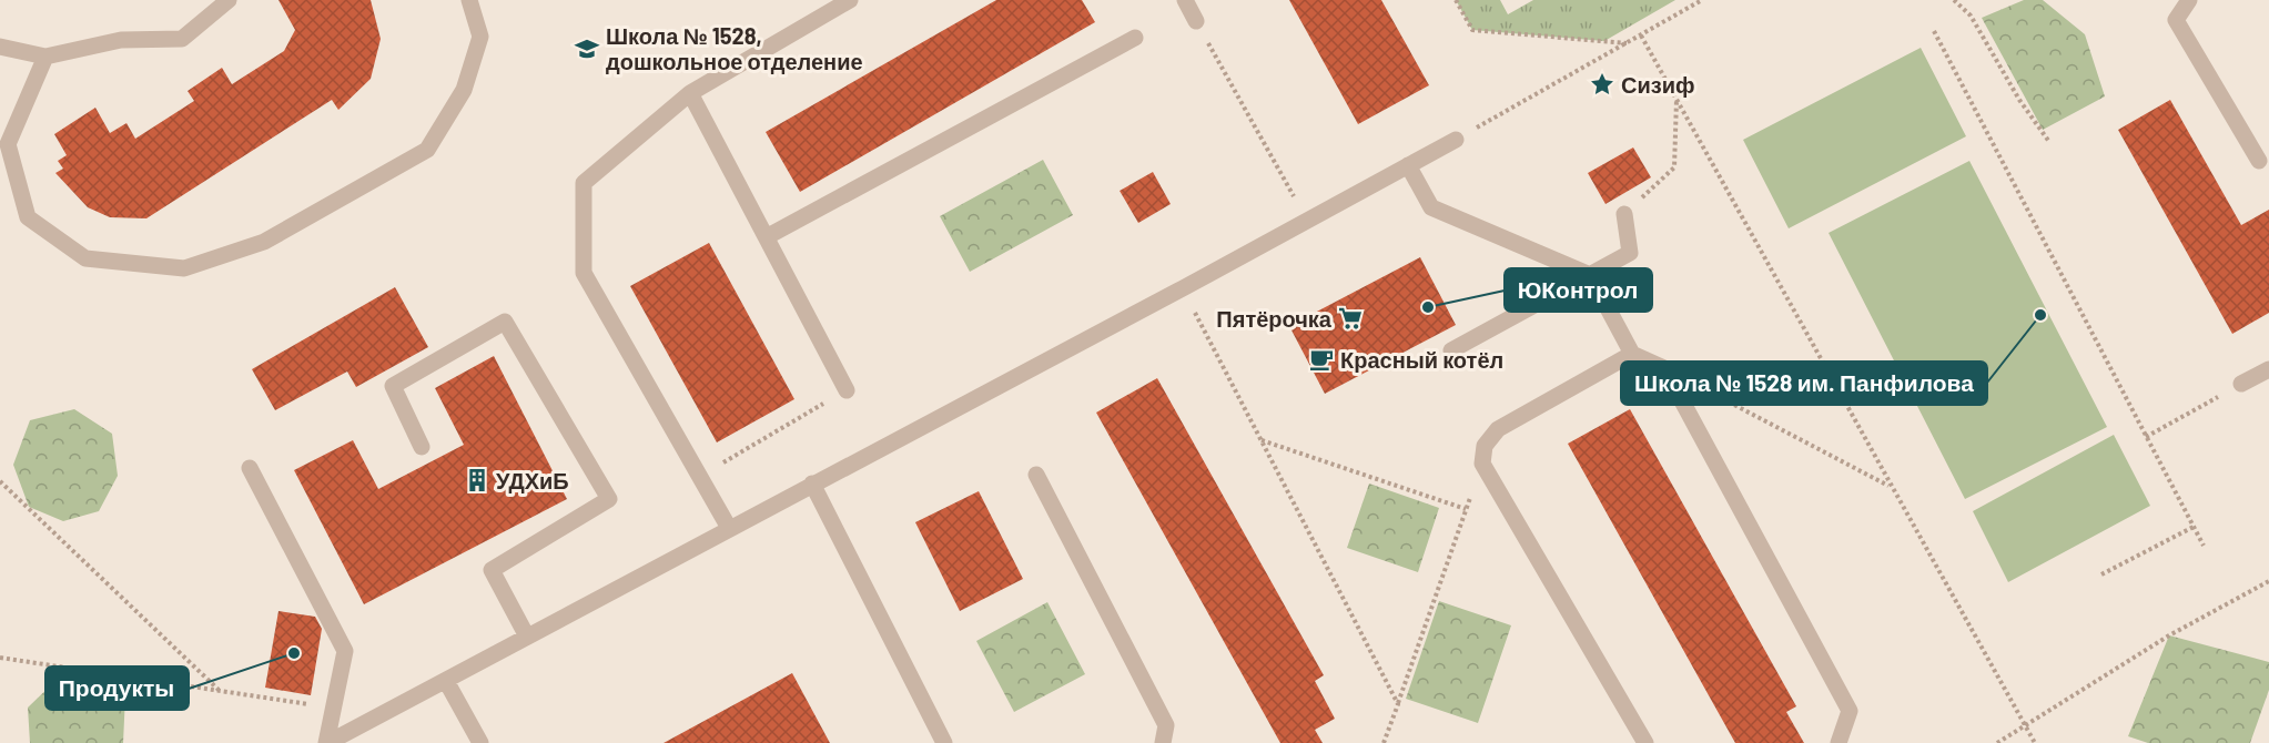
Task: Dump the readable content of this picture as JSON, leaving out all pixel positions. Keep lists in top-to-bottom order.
{
  "places": {
    "school or university": ["Школа № 1528, дошкольное отделение"],
    "place": ["Сизиф"],
    "other": ["ЮКонтрол", "Школа № 1528 им. Панфилова", "Продукты"],
    "supermarket": ["Пятёрочка"],
    "cafe": ["Красный котёл"],
    "building": ["УДХиБ"]
  }
}
